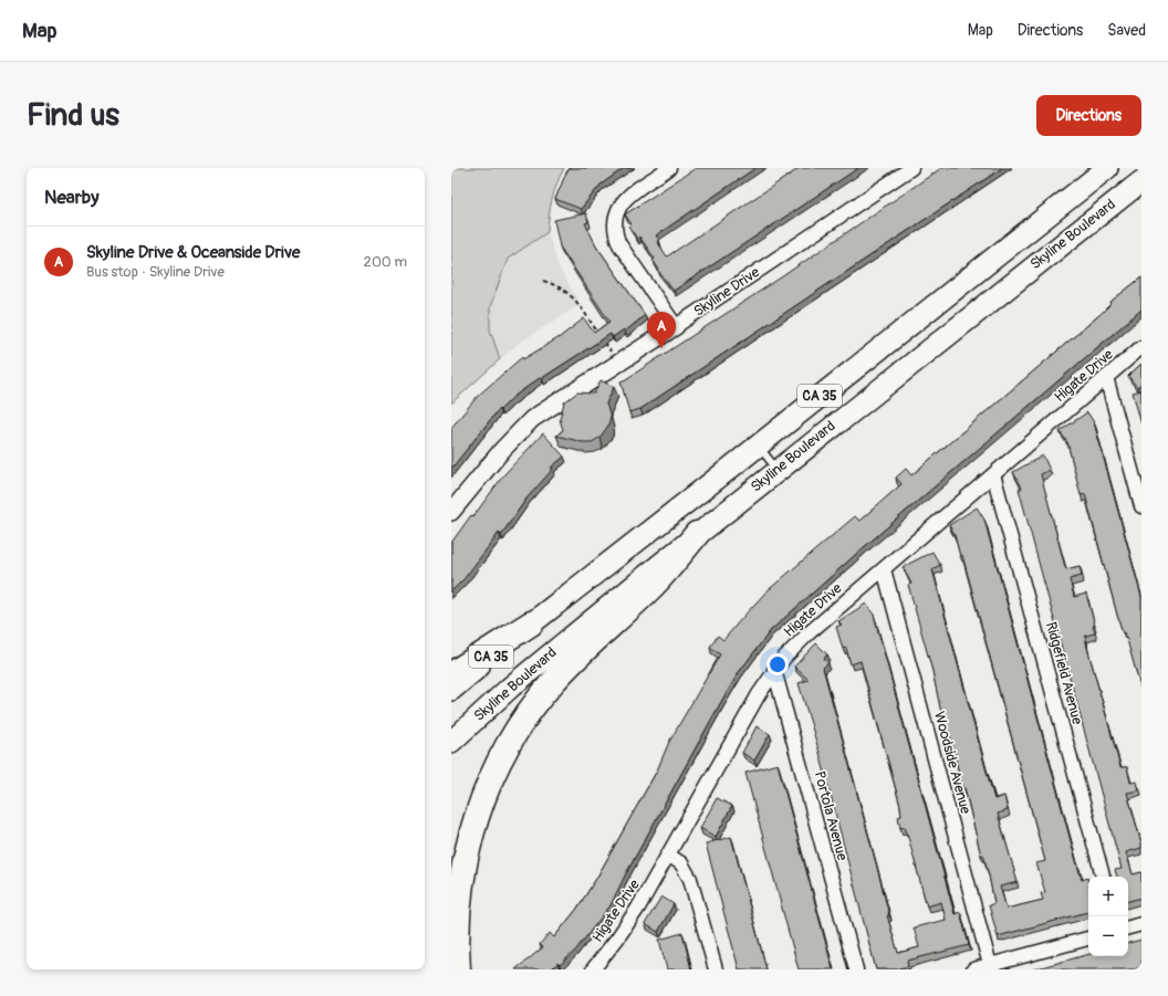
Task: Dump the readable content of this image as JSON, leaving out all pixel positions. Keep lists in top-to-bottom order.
{
  "streets": {
    "main road": ["Skyline Boulevard", "CA 35"],
    "street": [
      "Skyline Drive",
      "Higate Drive",
      "Ridgefield Avenue",
      "Woodside Avenue",
      "Portola Avenue"
    ]
  },
  "crossings": [
    ["Higate Drive", "Ridgefield Avenue"],
    ["Higate Drive", "Woodside Avenue"],
    ["Higate Drive", "Portola Avenue"]
  ],
  "page": {
    "header": "Map",
    "nav": ["Map", "Directions", "Saved"],
    "buttons": "Directions",
    "title": "Find us",
    "heading": "Nearby",
    "list": [
      {
        "mark": "A",
        "name": "Skyline Drive & Oceanside Drive",
        "note": "Bus stop · Skyline Drive",
        "value": "200 m"
      }
    ],
    "pins": "A",
    "map_buttons": ["+", "−"]
  }
}
